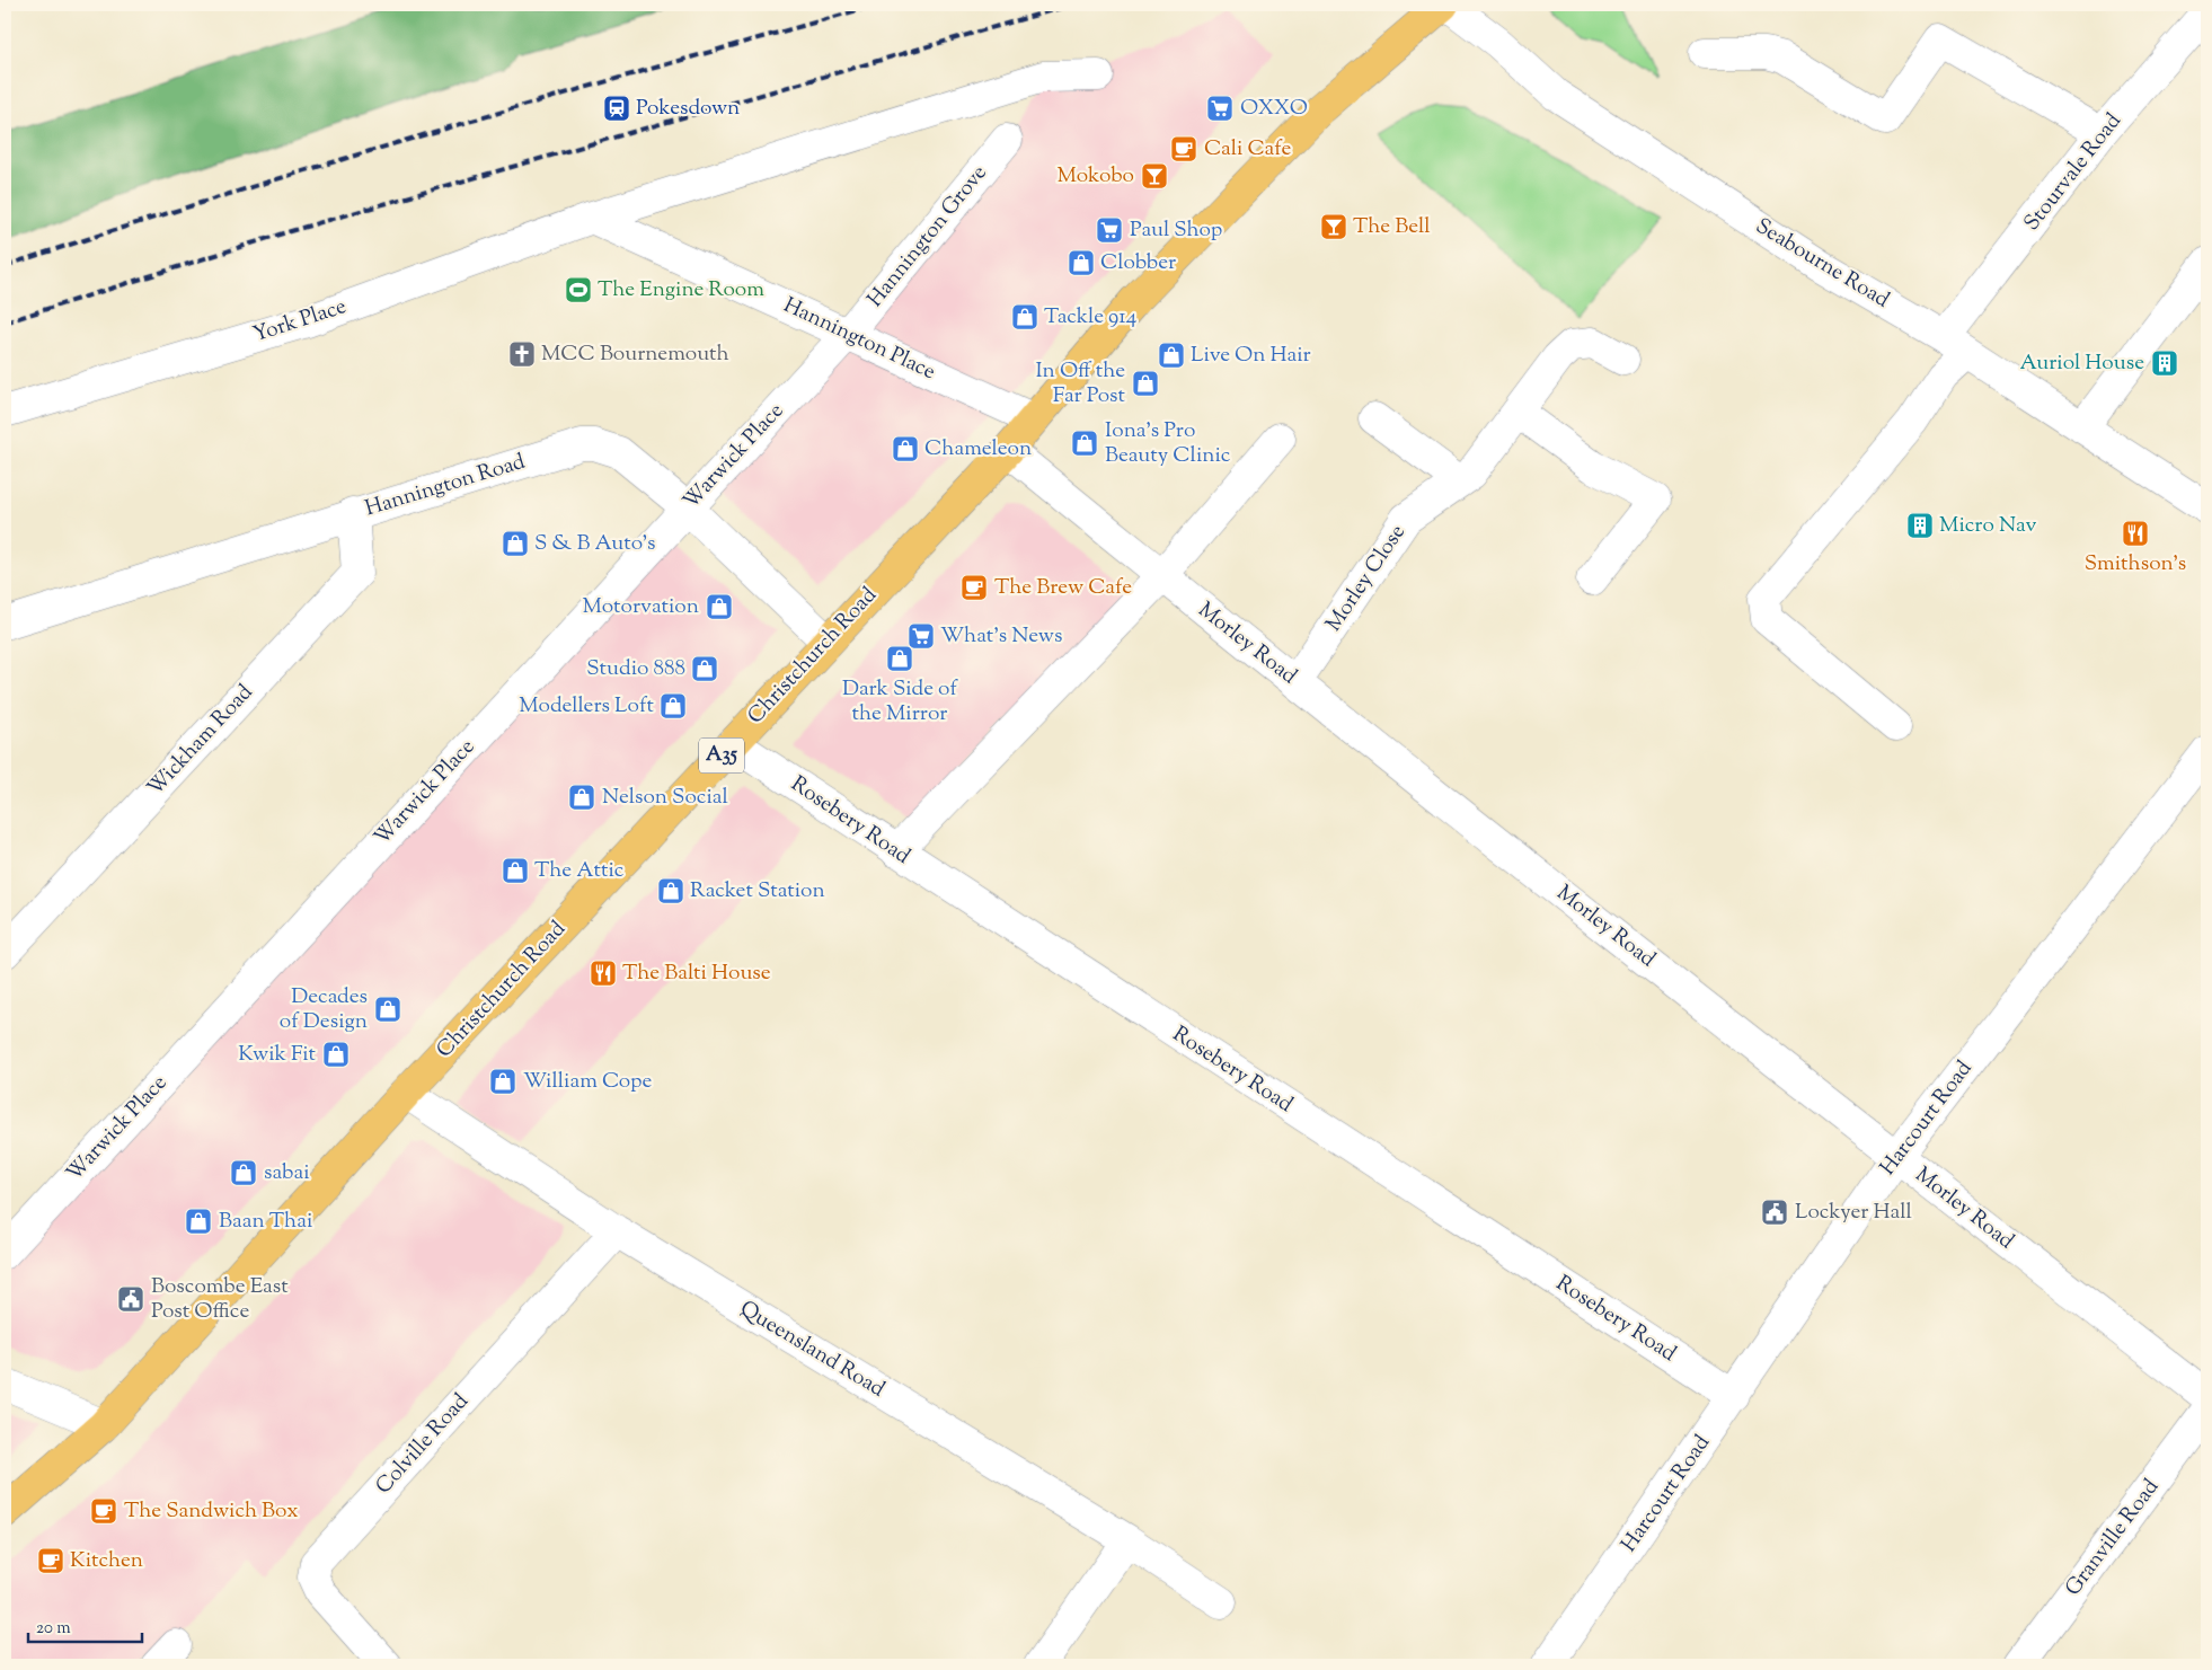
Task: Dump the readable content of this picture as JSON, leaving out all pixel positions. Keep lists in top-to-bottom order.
{
  "streets": {
    "main road": ["Christchurch Road", "A35"],
    "street": [
      "Stourvale Road",
      "Hannington Grove",
      "Seabourne Road",
      "York Place",
      "Hannington Place",
      "Warwick Place",
      "Hannington Road",
      "Morley Close",
      "Morley Road",
      "Wickham Road",
      "Rosebery Road",
      "Harcourt Road",
      "Queensland Road",
      "Colville Road",
      "Granville Road"
    ]
  },
  "crossings": [
    ["Stourvale Road", "Seabourne Road"],
    ["Hannington Grove", "Hannington Place"],
    ["Hannington Grove", "Warwick Place"],
    ["Seabourne Road", "Christchurch Road"],
    ["York Place", "Hannington Place"],
    ["Hannington Place", "Warwick Place"],
    ["Hannington Place", "Christchurch Road"],
    ["Warwick Place", "Hannington Road"],
    ["Hannington Road", "Christchurch Road"],
    ["Hannington Road", "Wickham Road"],
    ["Morley Close", "Morley Road"],
    ["Morley Road", "Christchurch Road"],
    ["Morley Road", "Harcourt Road"],
    ["Christchurch Road", "Rosebery Road"],
    ["Christchurch Road", "Queensland Road"],
    ["Rosebery Road", "Harcourt Road"],
    ["Queensland Road", "Colville Road"]
  ],
  "places": {
    "station": ["Pokesdown"],
    "supermarket": ["OXXO", "Paul Shop", "What's News"],
    "cafe": [
      "Cali Cafe",
      "The Brew Cafe",
      "The Sandwich Box",
      "Kitchen"
    ],
    "bar": ["Mokobo", "The Bell"],
    "shop": [
      "Clobber",
      "Tackle 914",
      "Live On Hair",
      "In Off the Far Post",
      "Iona's Pro Beauty Clinic",
      "Chameleon",
      "S & B Auto's",
      "Motorvation",
      "Dark Side of the Mirror",
      "Studio 888",
      "Modellers Loft",
      "Nelson Social",
      "The Attic",
      "Racket Station",
      "Decades of Design",
      "Kwik Fit",
      "William Cope",
      "sabai",
      "Baan Thai"
    ],
    "sports": ["The Engine Room"],
    "church": ["MCC Bournemouth"],
    "building": ["Auriol House", "Micro Nav"],
    "restaurant": ["Smithson's", "The Balti House"],
    "public building": ["Lockyer Hall", "Boscombe East Post Office"]
  },
  "scale_bar": "20 m"
}
